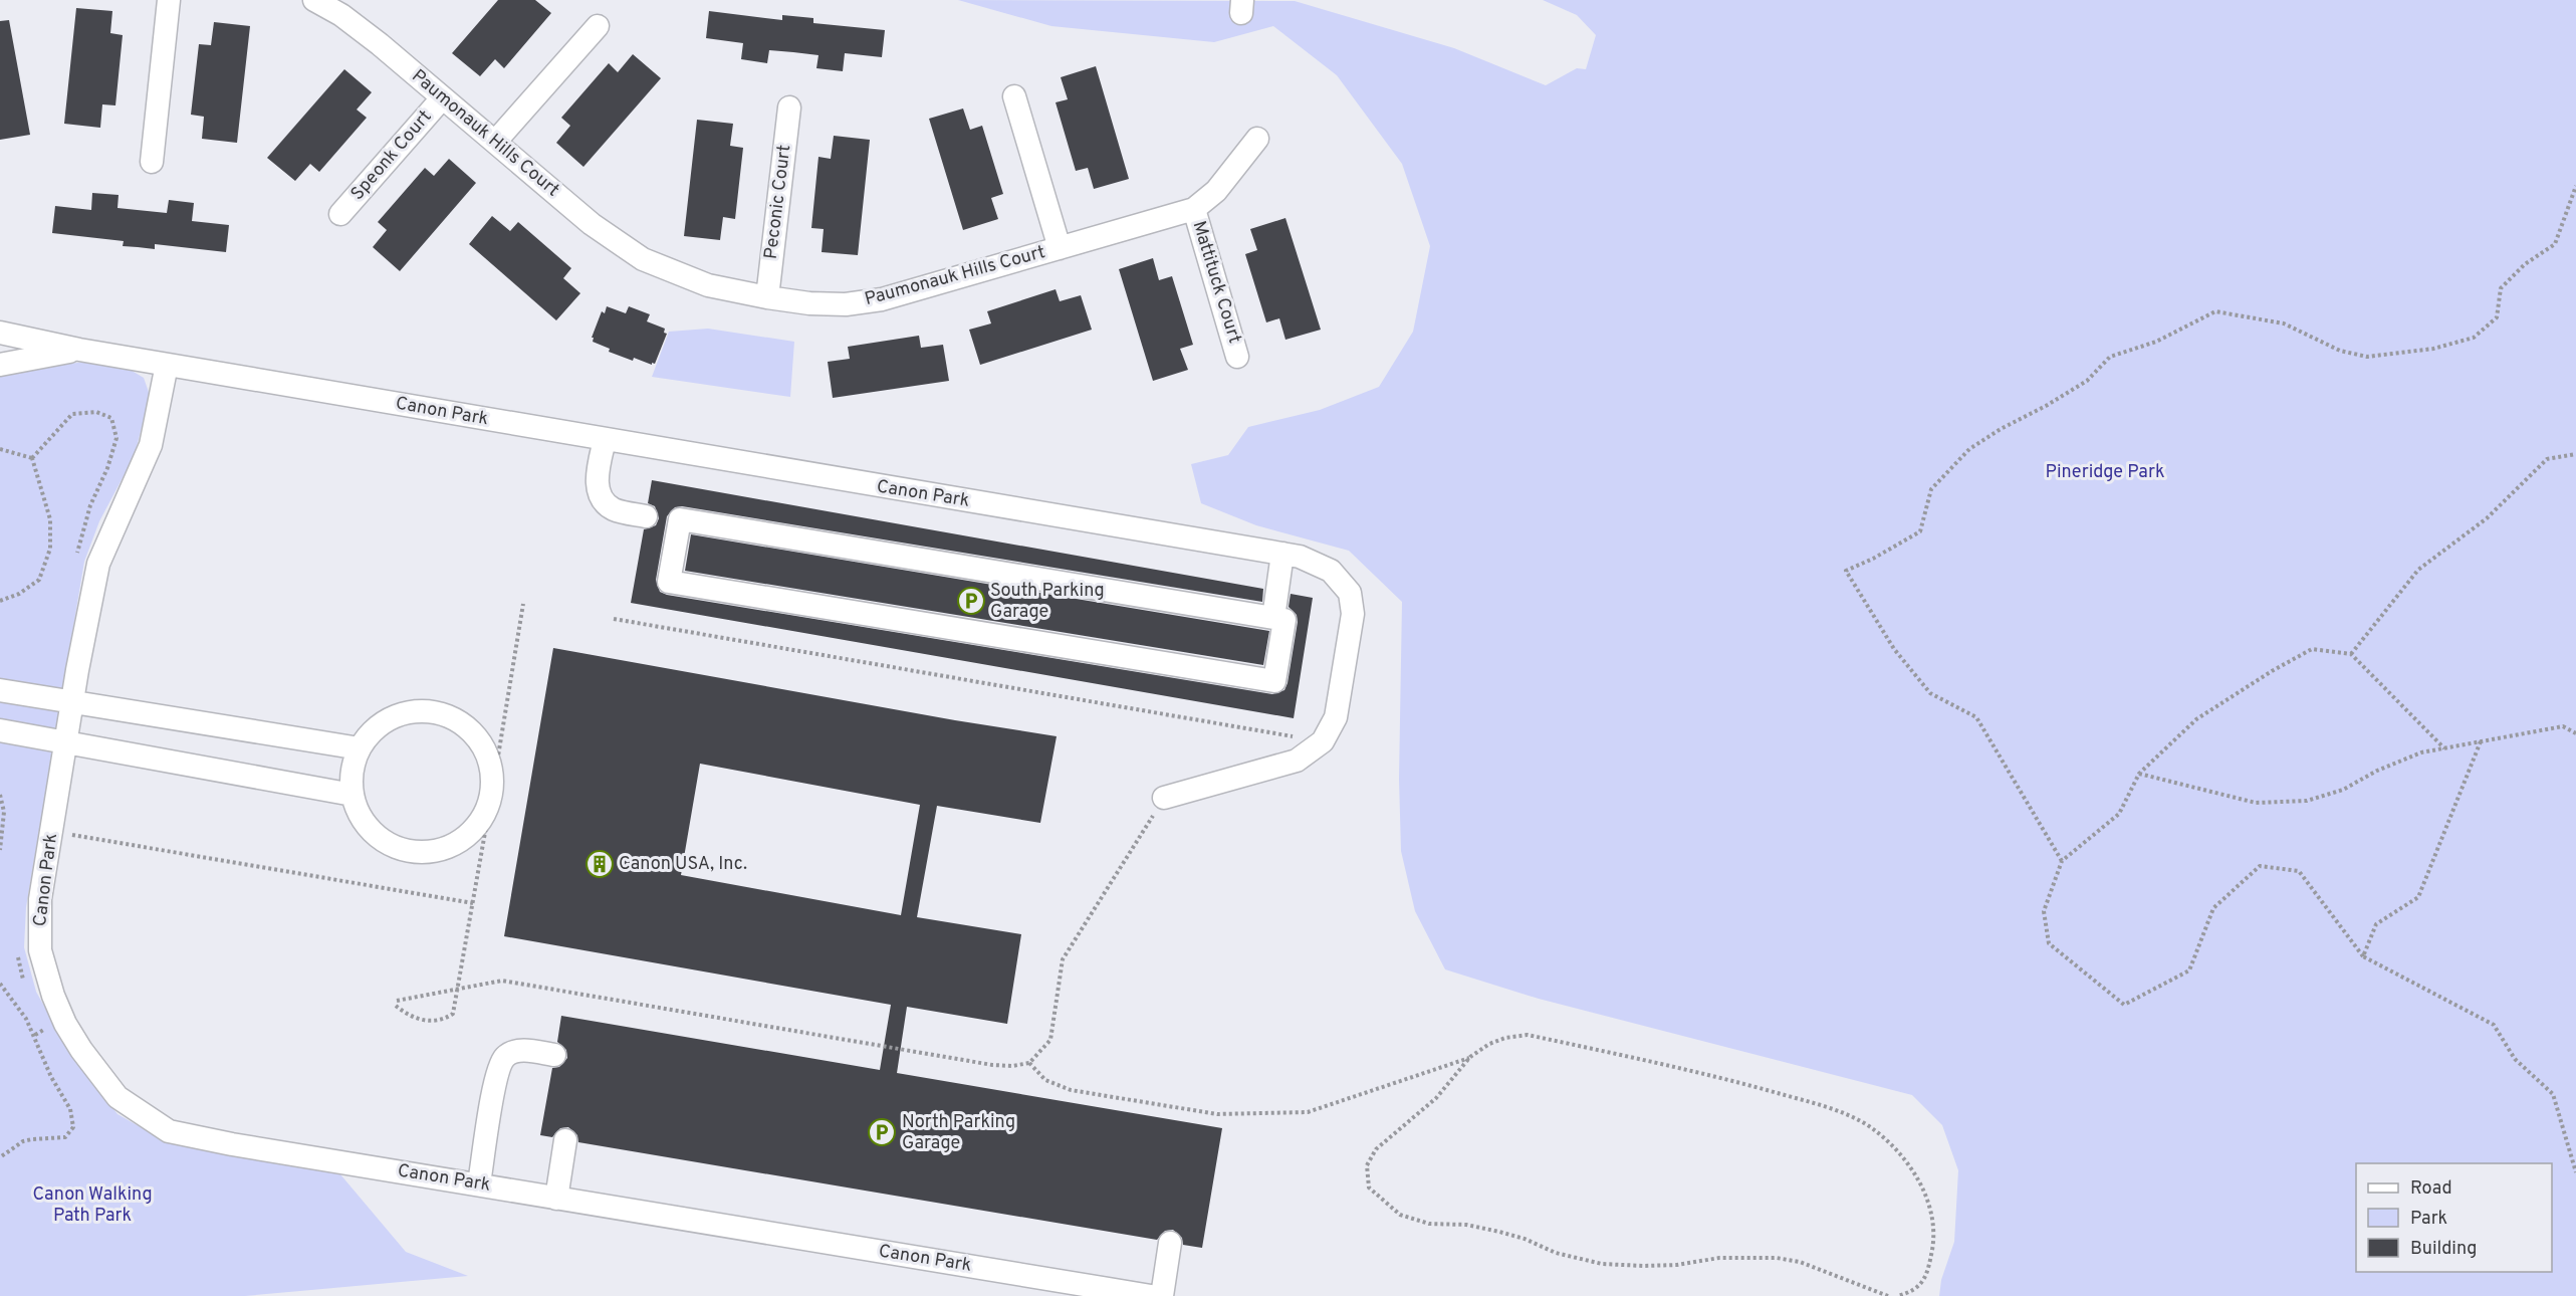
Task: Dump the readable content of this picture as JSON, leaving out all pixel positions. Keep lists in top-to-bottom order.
{
  "streets": {
    "street": [
      "Paumonauk Hills Court",
      "Speonk Court",
      "Peconic Court",
      "Mattituck Court",
      "Canon Park"
    ]
  },
  "crossings": [
    ["Paumonauk Hills Court", "Speonk Court"],
    ["Paumonauk Hills Court", "Peconic Court"],
    ["Paumonauk Hills Court", "Mattituck Court"]
  ],
  "parks": ["Pineridge Park", "Canon Walking Path Park"],
  "places": {
    "parking": ["South Parking Garage", "North Parking Garage"],
    "building": ["Canon USA, Inc."]
  },
  "legend": ["Road", "Park", "Building"]
}
